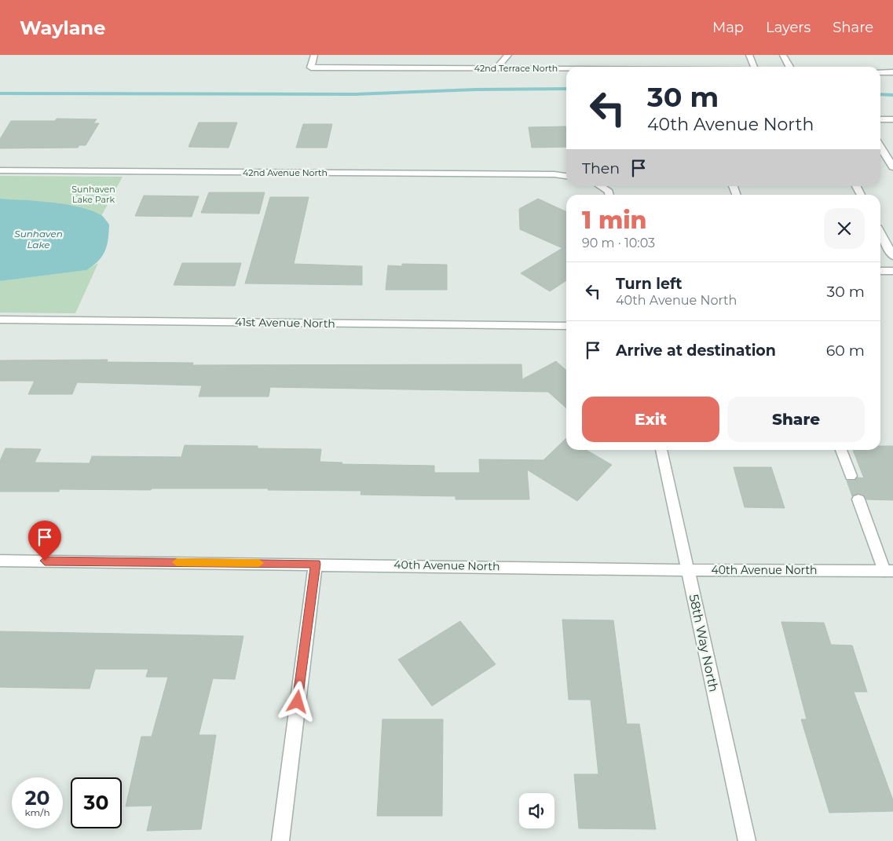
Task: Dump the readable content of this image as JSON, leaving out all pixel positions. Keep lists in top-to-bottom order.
{
  "streets": {
    "street": [
      "42nd Terrace North",
      "42nd Avenue North",
      "41st Avenue North",
      "40th Avenue North",
      "58th Way North"
    ]
  },
  "crossings": [
    ["40th Avenue North", "58th Way North"]
  ],
  "water": ["Sunhaven Lake"],
  "parks": ["Sunhaven Lake Park"],
  "page": {
    "header": "Waylane",
    "nav": ["Map", "Layers", "Share"],
    "turn": ["30 m", "40th Avenue North"],
    "then": "Then",
    "heading": ["1 min", "90 m · 10:03"],
    "list": [
      {
        "name": "Turn left",
        "note": "40th Avenue North",
        "value": "30 m"
      },
      {
        "name": "Arrive at destination",
        "value": "60 m"
      }
    ],
    "buttons": ["Exit", "Share"],
    "speed": "20 km/h",
    "limit": "30"
  }
}
